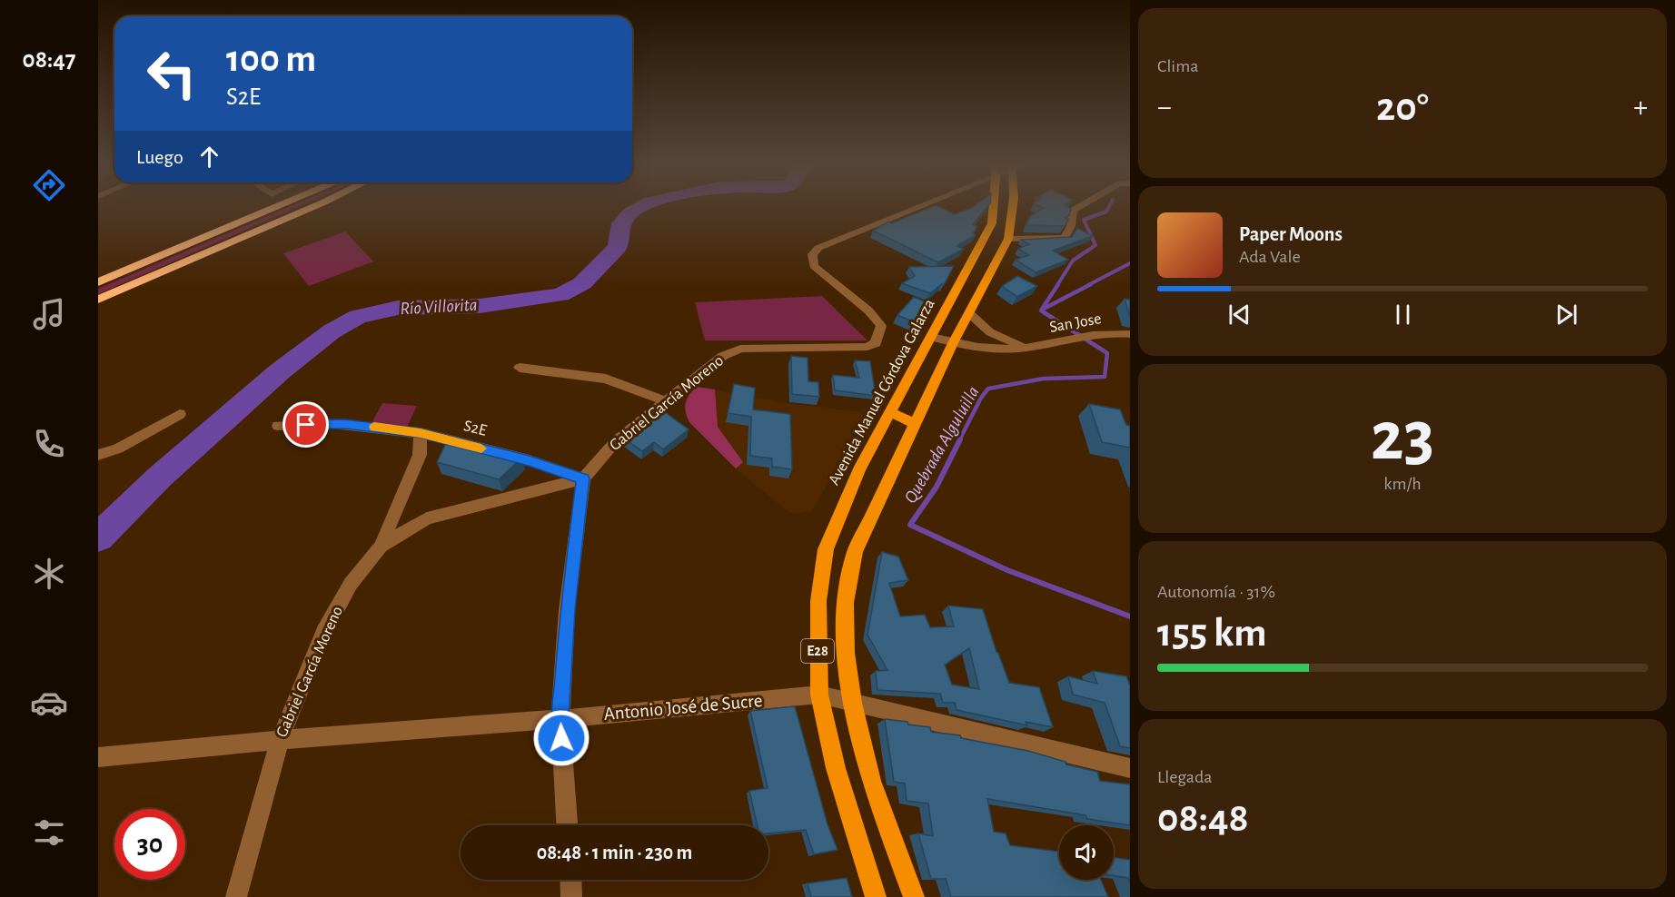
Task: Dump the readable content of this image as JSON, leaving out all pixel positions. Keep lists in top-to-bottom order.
{
  "streets": {
    "main road": ["Avenida Manuel Córdova Galarza", "E28"],
    "street": [
      "San Jose",
      "Gabriel García Moreno",
      "S2E",
      "Antonio José de Sucre"
    ]
  },
  "crossings": [
    ["San Jose", "Avenida Manuel Córdova Galarza"],
    ["San Jose", "E28"],
    ["Avenida Manuel Córdova Galarza", "Antonio José de Sucre"],
    ["Gabriel García Moreno", "S2E"],
    ["Gabriel García Moreno", "Antonio José de Sucre"],
    ["E28", "Antonio José de Sucre"]
  ],
  "water": ["Río Villorita", "Quebrada Alguluilla"],
  "page": {
    "tabs": "08:47",
    "tile": [
      "Clima",
      ["23", "km/h"],
      ["Autonomía · 31%", "155 km"],
      ["Llegada", "08:48"]
    ],
    "turn": ["100 m", "S2E"],
    "heat": ["−", "20°", "+"],
    "then": "Luego",
    "song": ["Paper Moons", "Ada Vale"],
    "limit": "30",
    "trip": "08:48 · 1 min · 230 m"
  }
}
